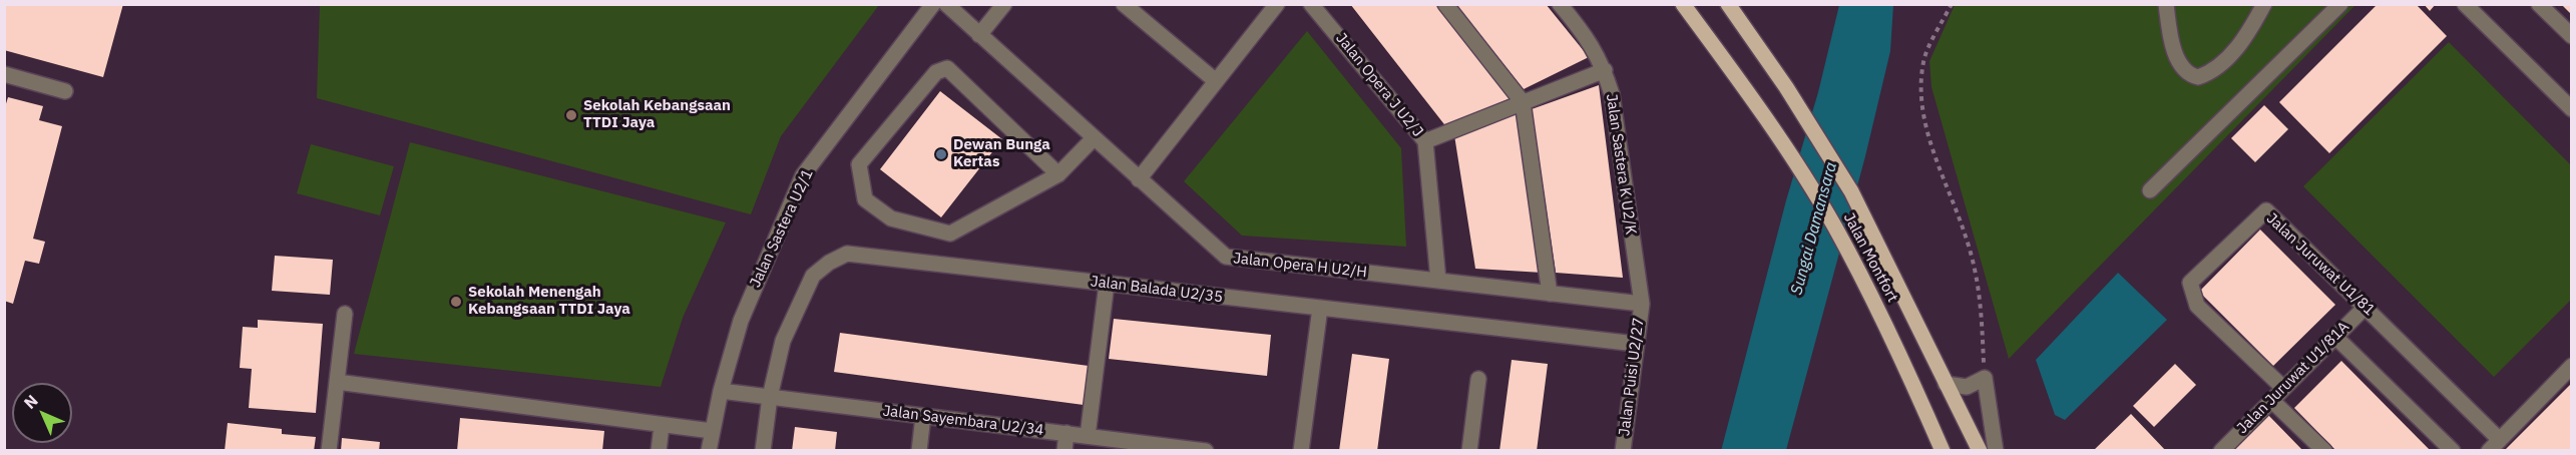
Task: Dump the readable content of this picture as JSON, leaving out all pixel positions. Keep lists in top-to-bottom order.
{
  "streets": {
    "main road": ["Jalan Montfort"],
    "street": [
      "Jalan Opera J U2/J",
      "Jalan Sastera K U2/K",
      "Jalan Sastera U2/1",
      "Jalan Juruwat U1/81",
      "Jalan Opera H U2/H",
      "Jalan Balada U2/35",
      "Jalan Puisi U2/27",
      "Jalan Juruwat U1/81A",
      "Jalan Sayembara U2/34"
    ]
  },
  "crossings": [
    ["Jalan Opera J U2/J", "Jalan Opera H U2/H"],
    ["Jalan Sastera K U2/K", "Jalan Opera H U2/H"],
    ["Jalan Sastera K U2/K", "Jalan Puisi U2/27"],
    ["Jalan Sastera U2/1", "Jalan Sayembara U2/34"],
    ["Jalan Juruwat U1/81", "Jalan Juruwat U1/81A"],
    ["Jalan Opera H U2/H", "Jalan Puisi U2/27"],
    ["Jalan Balada U2/35", "Jalan Puisi U2/27"],
    ["Jalan Balada U2/35", "Jalan Sayembara U2/34"]
  ],
  "water": ["Sungai Damansara"],
  "places": ["Sekolah Kebangsaan TTDI Jaya", "Dewan Bunga Kertas", "Sekolah Menengah Kebangsaan TTDI Jaya"],
  "north": "top left"
}
